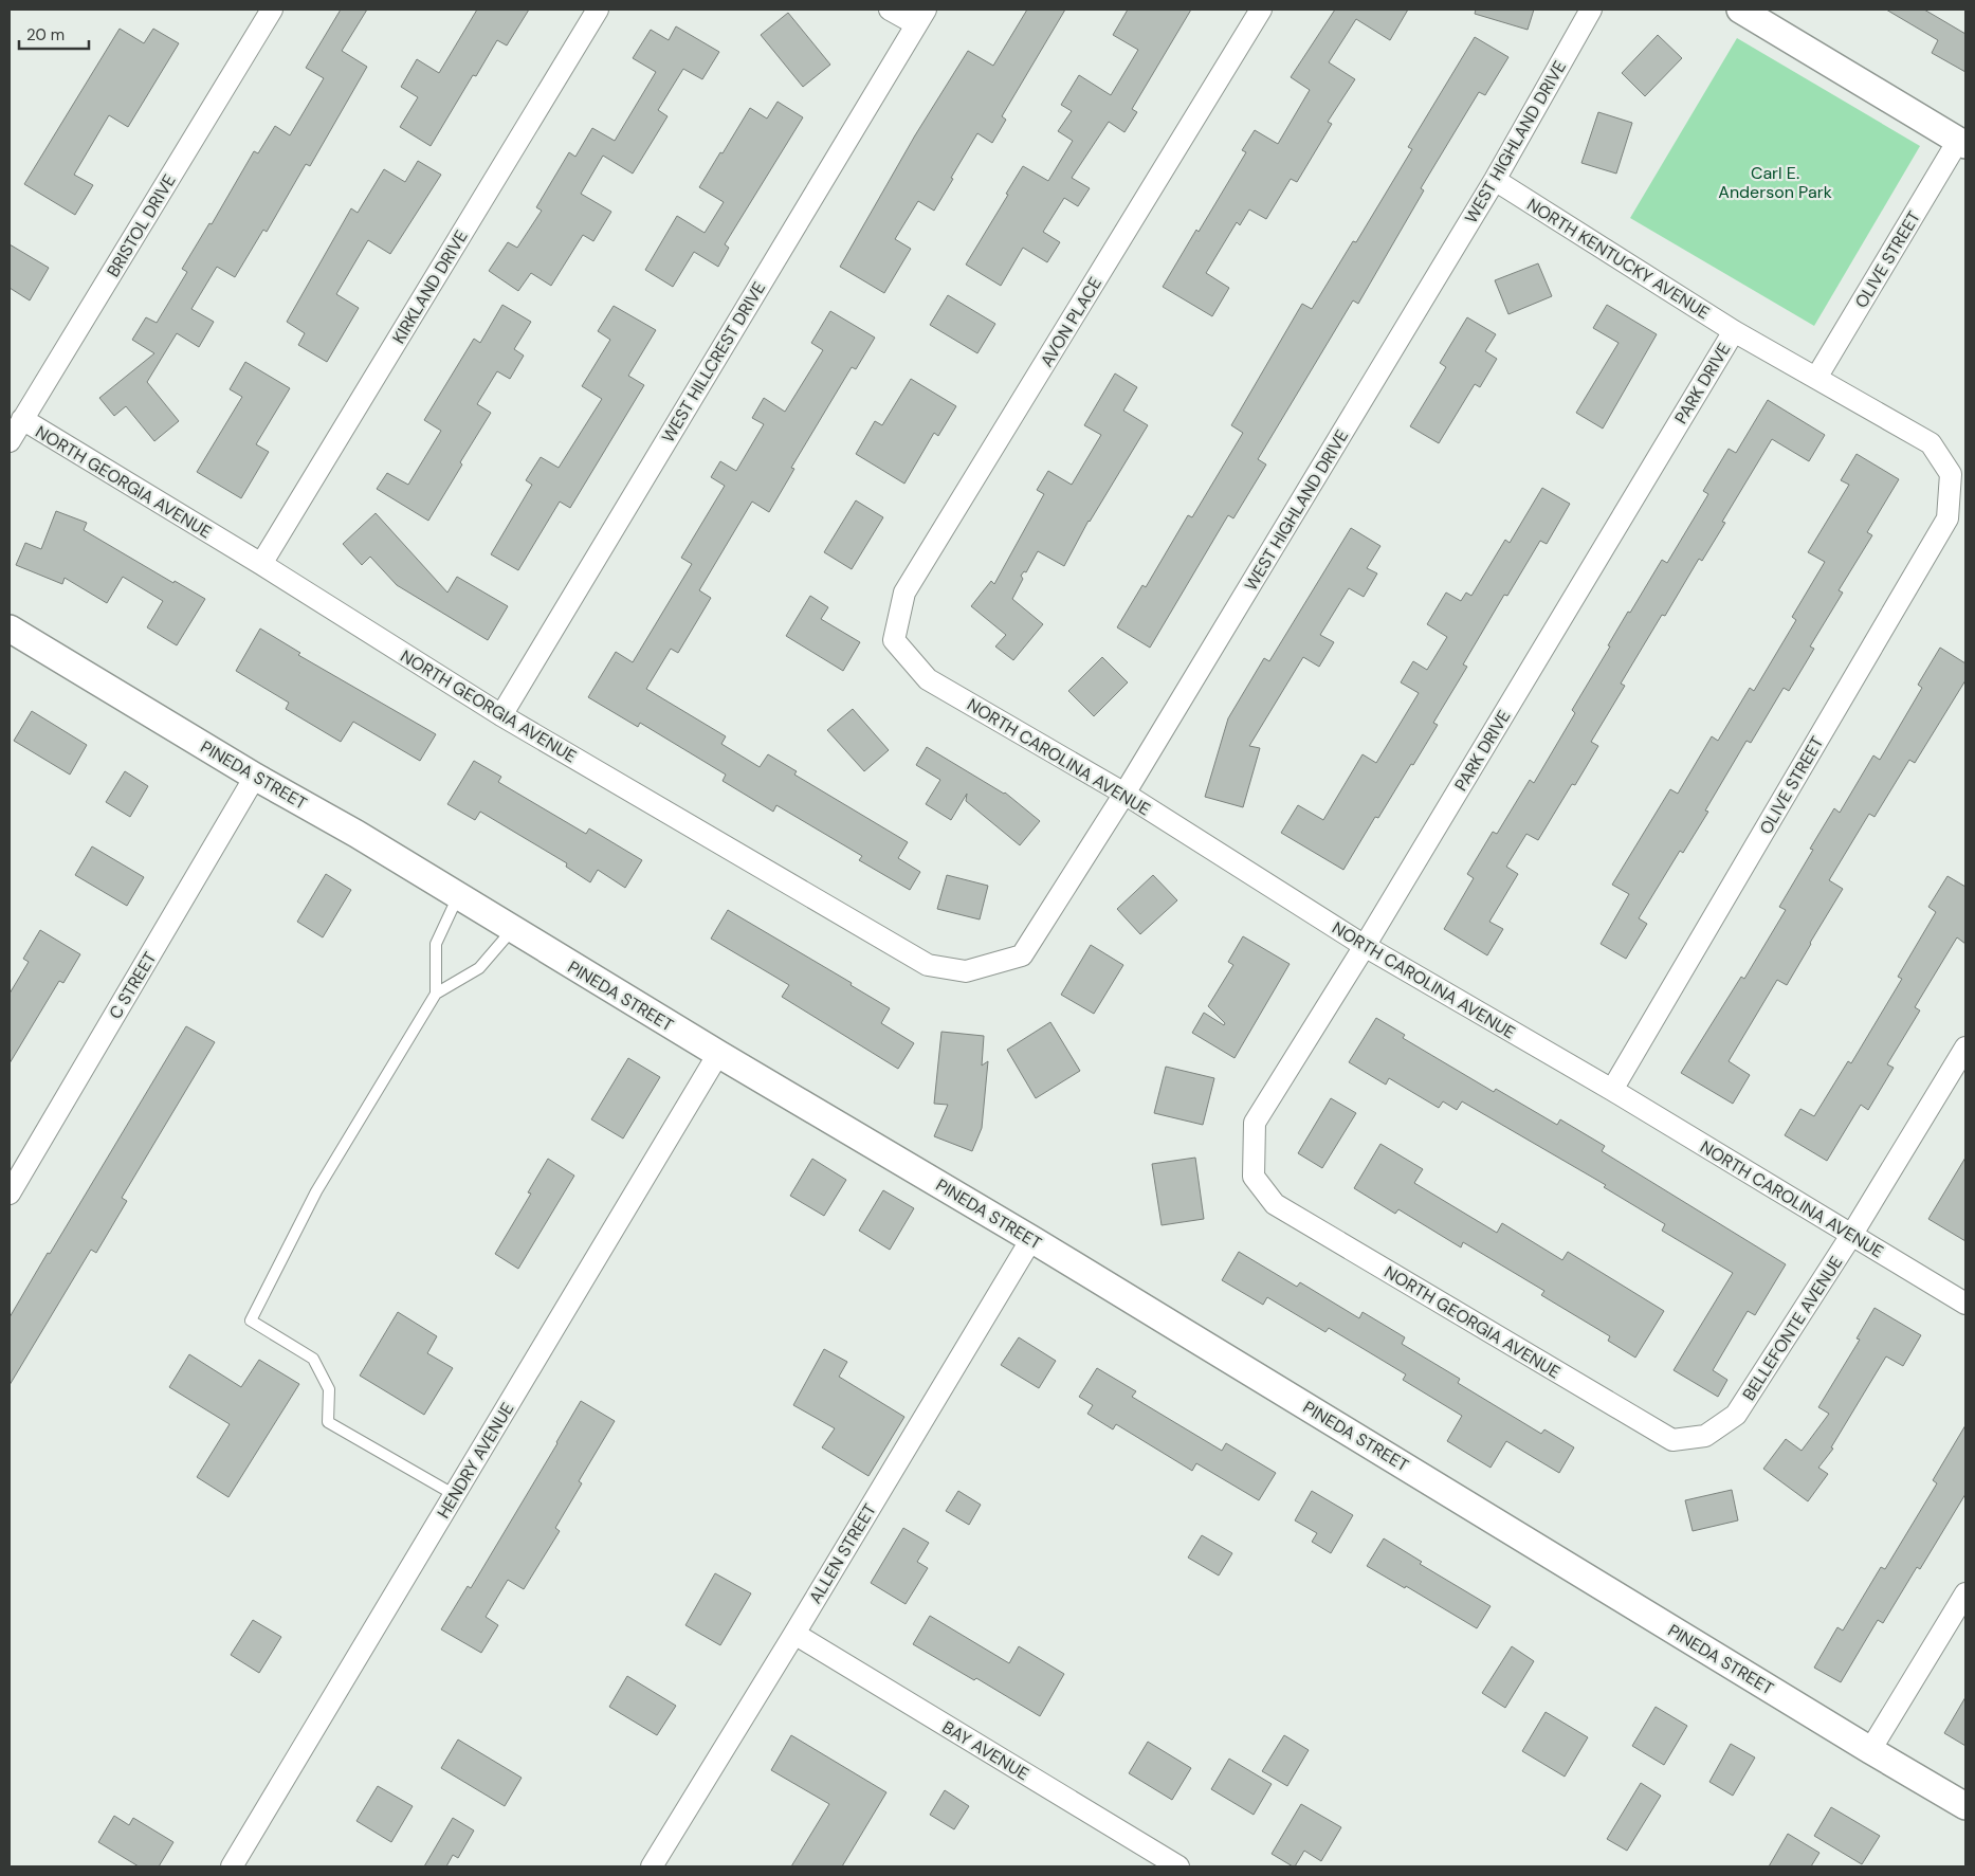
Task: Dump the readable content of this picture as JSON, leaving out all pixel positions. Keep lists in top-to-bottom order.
{
  "streets": {
    "street": [
      "WEST HIGHLAND DRIVE",
      "BRISTOL DRIVE",
      "NORTH KENTUCKY AVENUE",
      "OLIVE STREET",
      "KIRKLAND DRIVE",
      "AVON PLACE",
      "WEST HILLCREST DRIVE",
      "PARK DRIVE",
      "NORTH GEORGIA AVENUE",
      "NORTH CAROLINA AVENUE",
      "PINEDA STREET",
      "C STREET",
      "BELLEFONTE AVENUE",
      "HENDRY AVENUE",
      "ALLEN STREET",
      "BAY AVENUE"
    ]
  },
  "crossings": [
    ["WEST HIGHLAND DRIVE", "NORTH KENTUCKY AVENUE"],
    ["WEST HIGHLAND DRIVE", "NORTH GEORGIA AVENUE"],
    ["WEST HIGHLAND DRIVE", "NORTH CAROLINA AVENUE"],
    ["BRISTOL DRIVE", "NORTH GEORGIA AVENUE"],
    ["NORTH KENTUCKY AVENUE", "OLIVE STREET"],
    ["NORTH KENTUCKY AVENUE", "PARK DRIVE"],
    ["OLIVE STREET", "NORTH CAROLINA AVENUE"],
    ["KIRKLAND DRIVE", "NORTH GEORGIA AVENUE"],
    ["AVON PLACE", "NORTH CAROLINA AVENUE"],
    ["WEST HILLCREST DRIVE", "NORTH GEORGIA AVENUE"],
    ["PARK DRIVE", "NORTH GEORGIA AVENUE"],
    ["PARK DRIVE", "NORTH CAROLINA AVENUE"],
    ["NORTH GEORGIA AVENUE", "BELLEFONTE AVENUE"],
    ["NORTH CAROLINA AVENUE", "BELLEFONTE AVENUE"],
    ["PINEDA STREET", "C STREET"],
    ["PINEDA STREET", "HENDRY AVENUE"],
    ["PINEDA STREET", "ALLEN STREET"],
    ["ALLEN STREET", "BAY AVENUE"]
  ],
  "parks": ["Carl E. Anderson Park"],
  "scale_bar": "20 m"
}
